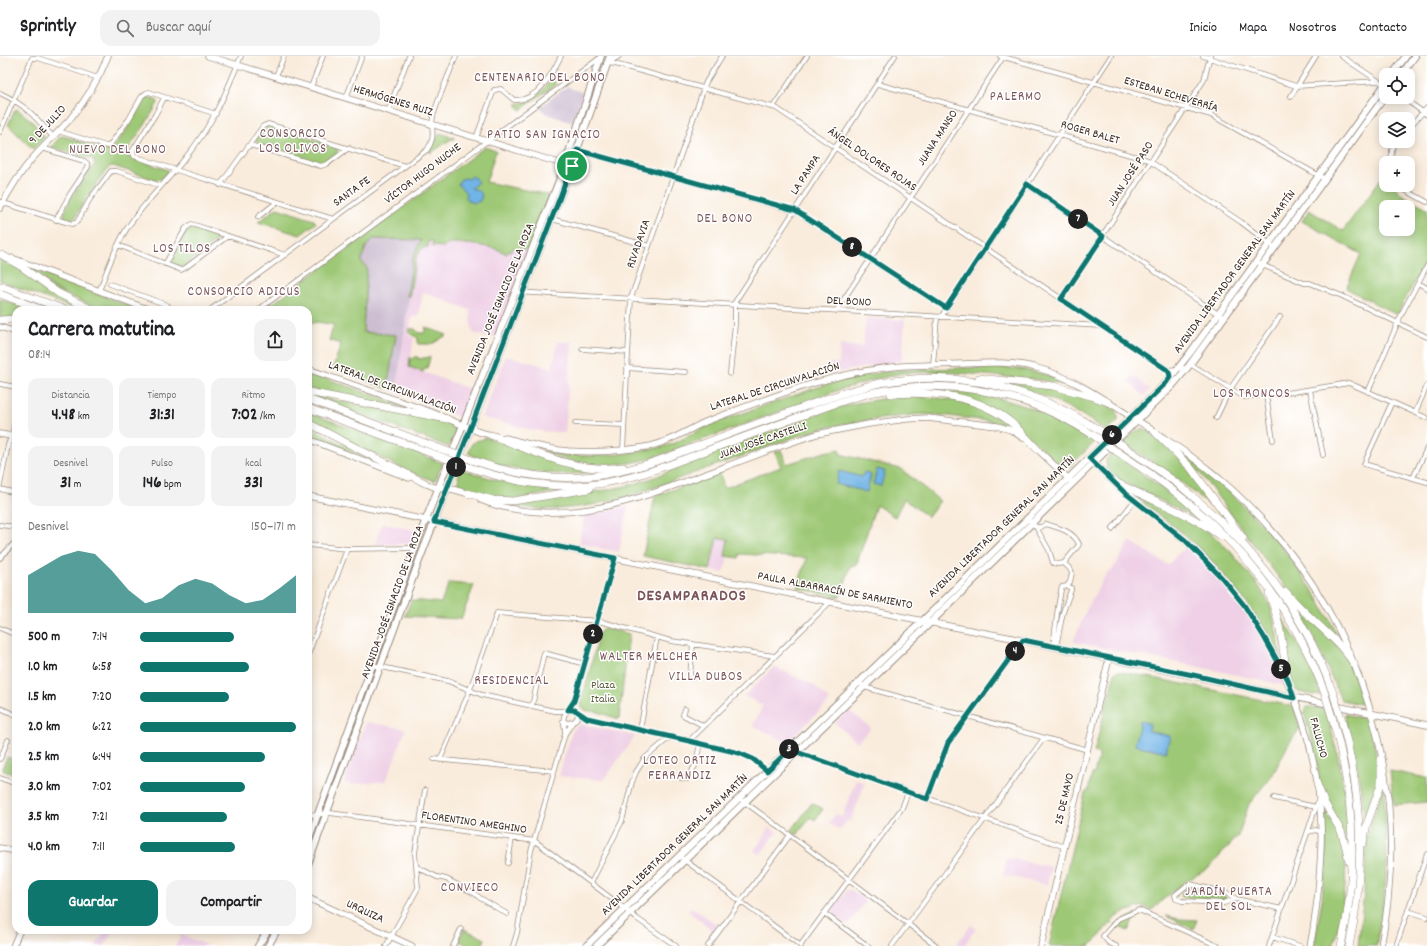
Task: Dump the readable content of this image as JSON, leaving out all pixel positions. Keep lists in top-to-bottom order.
{
  "streets": {
    "main road": ["AVENIDA LIBERTADOR GENERAL SAN MARTÍN", "AVENIDA JOSÉ IGNACIO DE LA ROZA"],
    "street": [
      "ESTEBAN ECHEVERRÍA",
      "HERMÓGENES RUIZ",
      "9 DE JULIO",
      "ROGER BALET",
      "JUANA MANSO",
      "ÁNGEL DOLORES ROJAS",
      "VÍCTOR HUGO NUCHE",
      "JUAN JOSÉ PASO",
      "LA PAMPA",
      "SANTA FE",
      "RIVADAVIA",
      "DEL BONO",
      "LATERAL DE CIRCUNVALACIÓN",
      "JUAN JOSÉ CASTELLI",
      "PAULA ALBARRACÍN DE SARMIENTO",
      "FALUCHO",
      "25 DE MAYO",
      "FLORENTINO AMEGHINO",
      "URQUIZA"
    ]
  },
  "crossings": [
    ["ESTEBAN ECHEVERRÍA", "JUANA MANSO"],
    ["ESTEBAN ECHEVERRÍA", "JUAN JOSÉ PASO"],
    ["ESTEBAN ECHEVERRÍA", "AVENIDA LIBERTADOR GENERAL SAN MARTÍN"],
    ["HERMÓGENES RUIZ", "VÍCTOR HUGO NUCHE"],
    ["HERMÓGENES RUIZ", "SANTA FE"],
    ["HERMÓGENES RUIZ", "AVENIDA JOSÉ IGNACIO DE LA ROZA"],
    ["ROGER BALET", "JUANA MANSO"],
    ["ROGER BALET", "JUAN JOSÉ PASO"],
    ["ROGER BALET", "LA PAMPA"],
    ["ROGER BALET", "AVENIDA LIBERTADOR GENERAL SAN MARTÍN"],
    ["JUANA MANSO", "ÁNGEL DOLORES ROJAS"],
    ["JUANA MANSO", "DEL BONO"],
    ["ÁNGEL DOLORES ROJAS", "JUAN JOSÉ PASO"],
    ["ÁNGEL DOLORES ROJAS", "LA PAMPA"],
    ["ÁNGEL DOLORES ROJAS", "RIVADAVIA"],
    ["ÁNGEL DOLORES ROJAS", "AVENIDA JOSÉ IGNACIO DE LA ROZA"],
    ["ÁNGEL DOLORES ROJAS", "DEL BONO"],
    ["VÍCTOR HUGO NUCHE", "AVENIDA JOSÉ IGNACIO DE LA ROZA"],
    ["LA PAMPA", "DEL BONO"],
    ["RIVADAVIA", "DEL BONO"],
    ["RIVADAVIA", "LATERAL DE CIRCUNVALACIÓN"],
    ["AVENIDA LIBERTADOR GENERAL SAN MARTÍN", "LATERAL DE CIRCUNVALACIÓN"],
    ["AVENIDA LIBERTADOR GENERAL SAN MARTÍN", "JUAN JOSÉ CASTELLI"],
    ["AVENIDA LIBERTADOR GENERAL SAN MARTÍN", "PAULA ALBARRACÍN DE SARMIENTO"],
    ["AVENIDA LIBERTADOR GENERAL SAN MARTÍN", "FLORENTINO AMEGHINO"],
    ["AVENIDA JOSÉ IGNACIO DE LA ROZA", "DEL BONO"],
    ["AVENIDA JOSÉ IGNACIO DE LA ROZA", "LATERAL DE CIRCUNVALACIÓN"],
    ["AVENIDA JOSÉ IGNACIO DE LA ROZA", "JUAN JOSÉ CASTELLI"],
    ["AVENIDA JOSÉ IGNACIO DE LA ROZA", "PAULA ALBARRACÍN DE SARMIENTO"],
    ["AVENIDA JOSÉ IGNACIO DE LA ROZA", "FLORENTINO AMEGHINO"],
    ["LATERAL DE CIRCUNVALACIÓN", "PAULA ALBARRACÍN DE SARMIENTO"],
    ["PAULA ALBARRACÍN DE SARMIENTO", "FALUCHO"],
    ["PAULA ALBARRACÍN DE SARMIENTO", "25 DE MAYO"]
  ],
  "districts": [
    "CENTENARIO DEL BONO",
    "PALERMO",
    "CONSORCIO LOS OLIVOS",
    "PATIO SAN IGNACIO",
    "NUEVO DEL BONO",
    "DEL BONO",
    "LOS TILOS",
    "CONSORCIO ADICUS",
    "LOS TRONCOS",
    "DESAMPARADOS",
    "WALTER MELCHER",
    "VILLA DUBOS",
    "RESIDENCIAL",
    "LOTEO ORTIZ FERRANDIZ",
    "CONVIECO",
    "JARDÍN PUERTA DEL SOL"
  ],
  "parks": ["Plaza Italia"],
  "page": {
    "header": "Sprintly",
    "search": "Buscar aquí",
    "nav": [
      "Inicio",
      "Mapa",
      "Nosotros",
      "Contacto"
    ],
    "map_buttons": ["+", "−"],
    "pins": [
      "7",
      "8",
      "6",
      "1",
      "2",
      "4",
      "5",
      "3"
    ],
    "heading": ["Carrera matutina", "08:14"],
    "stats": [
      ["Distancia", "4.48 km"],
      ["Tiempo", "31:31"],
      ["Ritmo", "7:02 /km"],
      ["Desnivel", "31 m"],
      ["Pulso", "146 bpm"],
      ["kcal", "331"]
    ],
    "chart": ["Desnivel", "150–171 m"],
    "list": [
      {
        "name": "500 m",
        "note": "7:14"
      },
      {
        "name": "1.0 km",
        "note": "6:58"
      },
      {
        "name": "1.5 km",
        "note": "7:20"
      },
      {
        "name": "2.0 km",
        "note": "6:22"
      },
      {
        "name": "2.5 km",
        "note": "6:44"
      },
      {
        "name": "3.0 km",
        "note": "7:02"
      },
      {
        "name": "3.5 km",
        "note": "7:21"
      },
      {
        "name": "4.0 km",
        "note": "7:11"
      }
    ],
    "buttons": ["Guardar", "Compartir"]
  }
}
